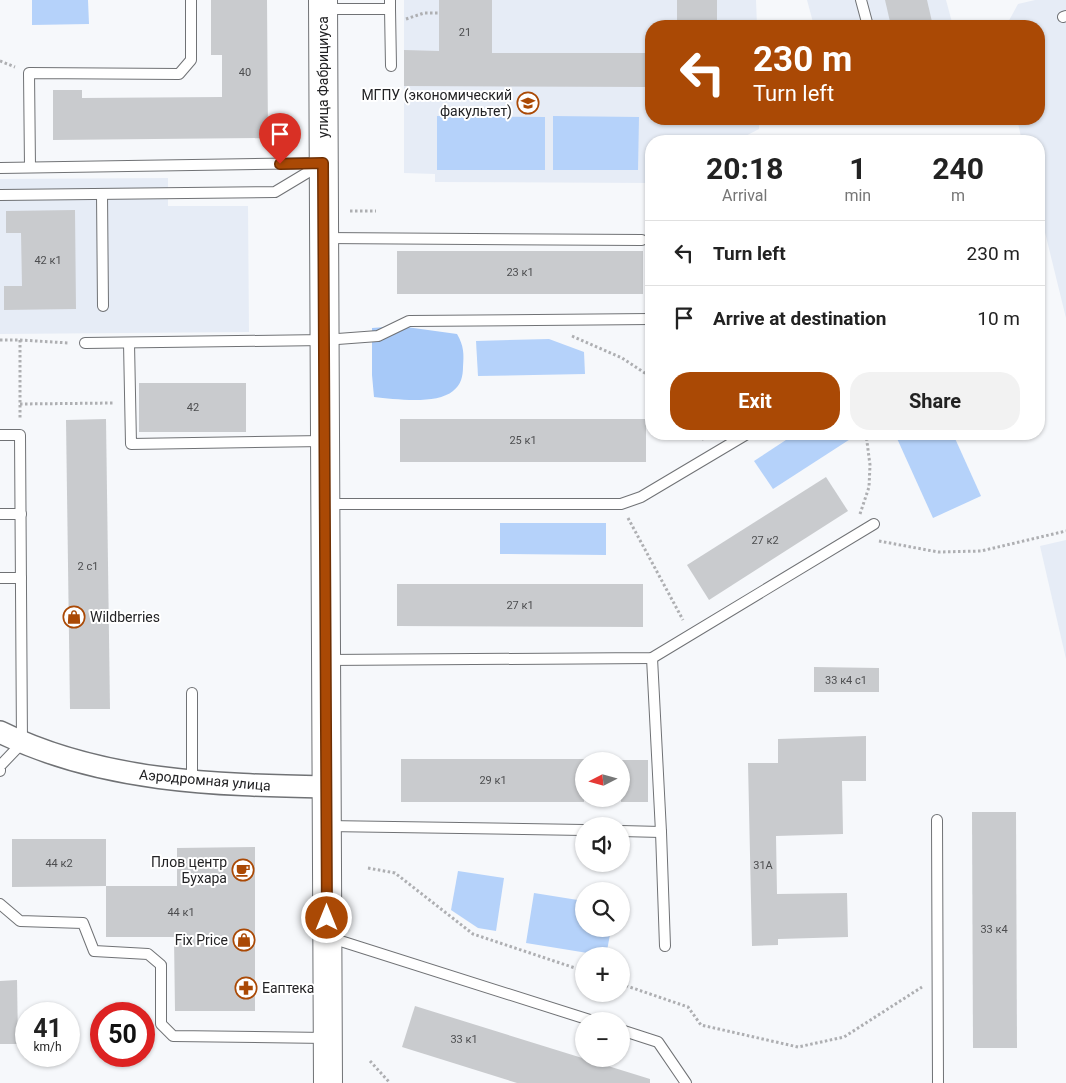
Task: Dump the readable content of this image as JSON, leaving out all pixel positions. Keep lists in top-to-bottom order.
{
  "streets": {
    "main road": ["улица Фабрициуса"],
    "street": ["Аэродромная улица"]
  },
  "crossings": [
    ["улица Фабрициуса", "Аэродромная улица"]
  ],
  "places": {
    "school or university": ["МГПУ (экономический факультет)"],
    "shop": ["Wildberries", "Fix Price"],
    "cafe": ["Плов центр Бухара"],
    "pharmacy": ["Еаптека"]
  },
  "house_numbers": [
    "21",
    "40",
    "42 к1",
    "23 к1",
    "42",
    "25 к1",
    "27 к2",
    "2 с1",
    "27 к1",
    "33 к4 с1",
    "29 к1",
    "44 к2",
    "31А",
    "44 к1",
    "33 к4",
    "33 к1"
  ],
  "north": "left",
  "page": {
    "turn": ["230 m", "Turn left"],
    "eta": [
      "20:18",
      "Arrival",
      "1",
      "min",
      "240",
      "m"
    ],
    "list": [
      {
        "name": "Turn left",
        "value": "230 m"
      },
      {
        "name": "Arrive at destination",
        "value": "10 m"
      }
    ],
    "buttons": ["Exit", "Share"],
    "map_buttons": ["+", "−"],
    "speed": "41 km/h",
    "limit": "50"
  }
}
